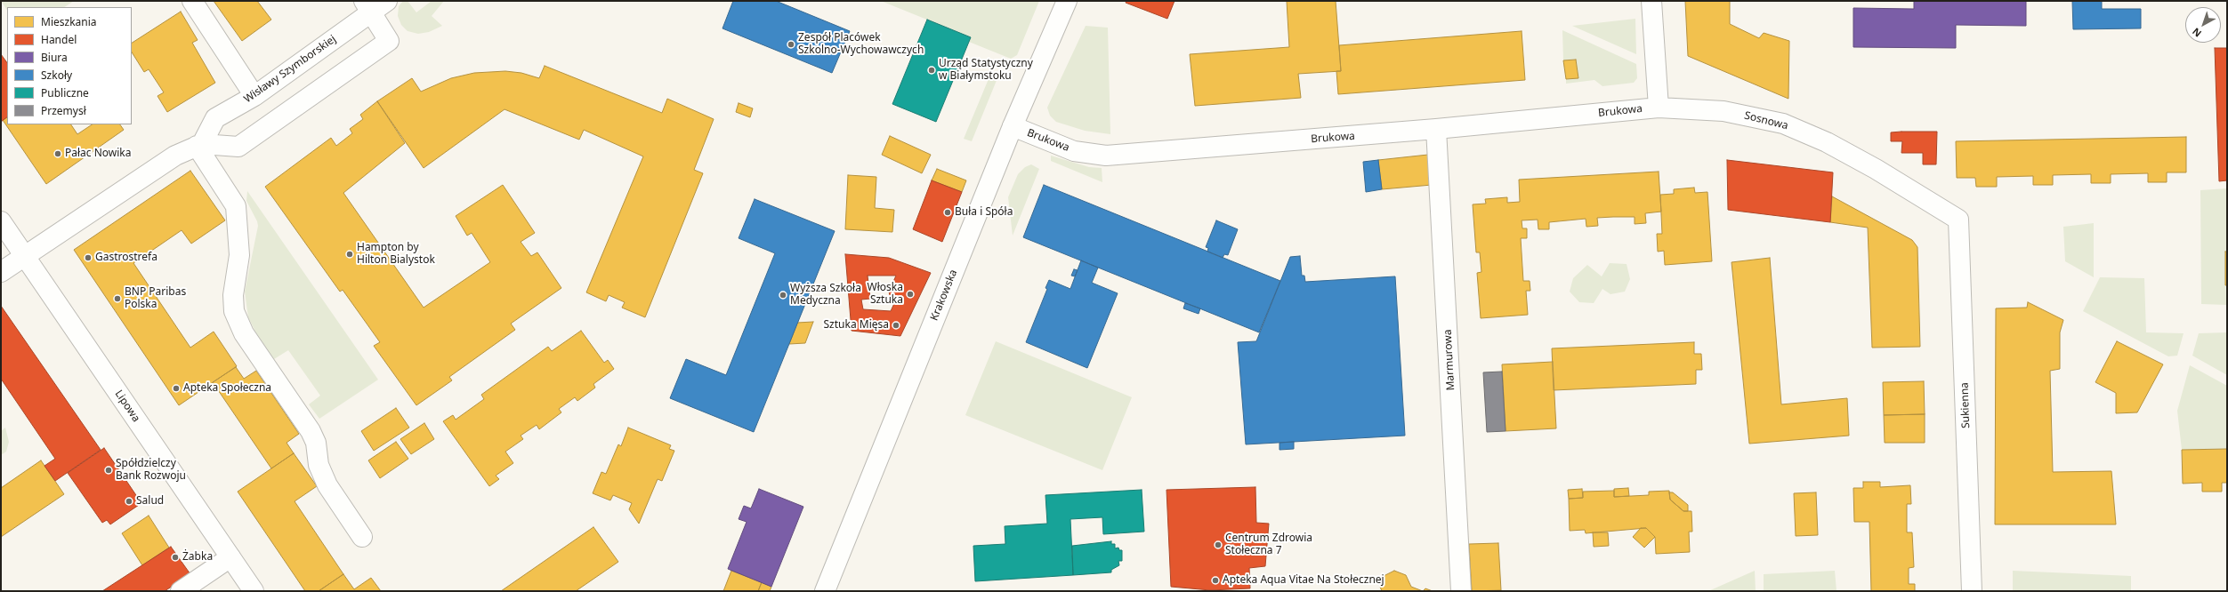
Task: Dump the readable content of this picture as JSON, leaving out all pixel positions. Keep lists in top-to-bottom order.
{
  "streets": {
    "street": [
      "Wisławy Szymborskiej",
      "Brukowa",
      "Sosnowa",
      "Krakowska",
      "Marmurowa",
      "Sukienna",
      "Lipowa"
    ]
  },
  "crossings": [
    ["Brukowa", "Sosnowa"],
    ["Brukowa", "Krakowska"],
    ["Brukowa", "Marmurowa"],
    ["Sosnowa", "Sukienna"]
  ],
  "places": [
    "Zespół Placówek Szkolno-Wychowawczych",
    "Urząd Statystyczny w Białymstoku",
    "Pałac Nowika",
    "Buła i Spóła",
    "Hampton by Hilton Bialystok",
    "Gastrostrefa",
    "Włoska Sztuka",
    "Wyższa Szkoła Medyczna",
    "BNP Paribas Polska",
    "Sztuka Mięsa",
    "Apteka Społeczna",
    "Spółdzielczy Bank Rozwoju",
    "Salud",
    "Centrum Zdrowia Stołeczna 7",
    "Żabka",
    "Apteka Aqua Vitae Na Stołecznej"
  ],
  "legend": [
    "Mieszkania",
    "Handel",
    "Biura",
    "Szkoły",
    "Publiczne",
    "Przemysł"
  ],
  "north": "bottom left"
}
